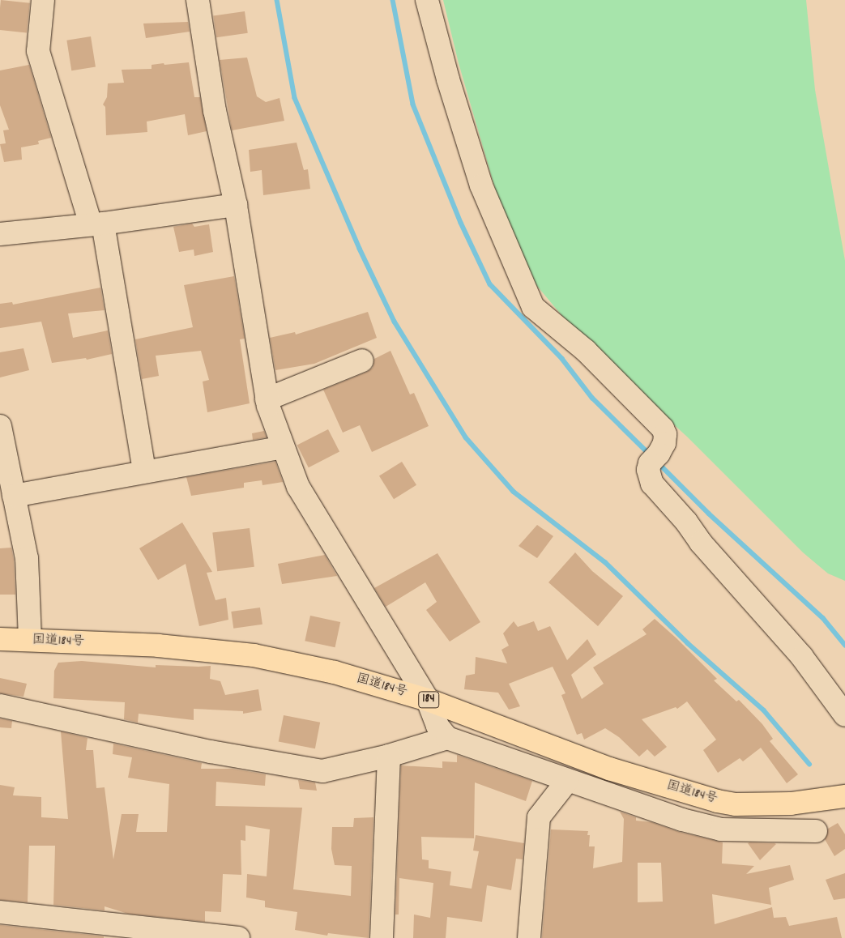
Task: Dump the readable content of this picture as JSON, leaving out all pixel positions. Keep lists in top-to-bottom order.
{
  "streets": {
    "highway": ["国道184号", "184"]
  }
}
